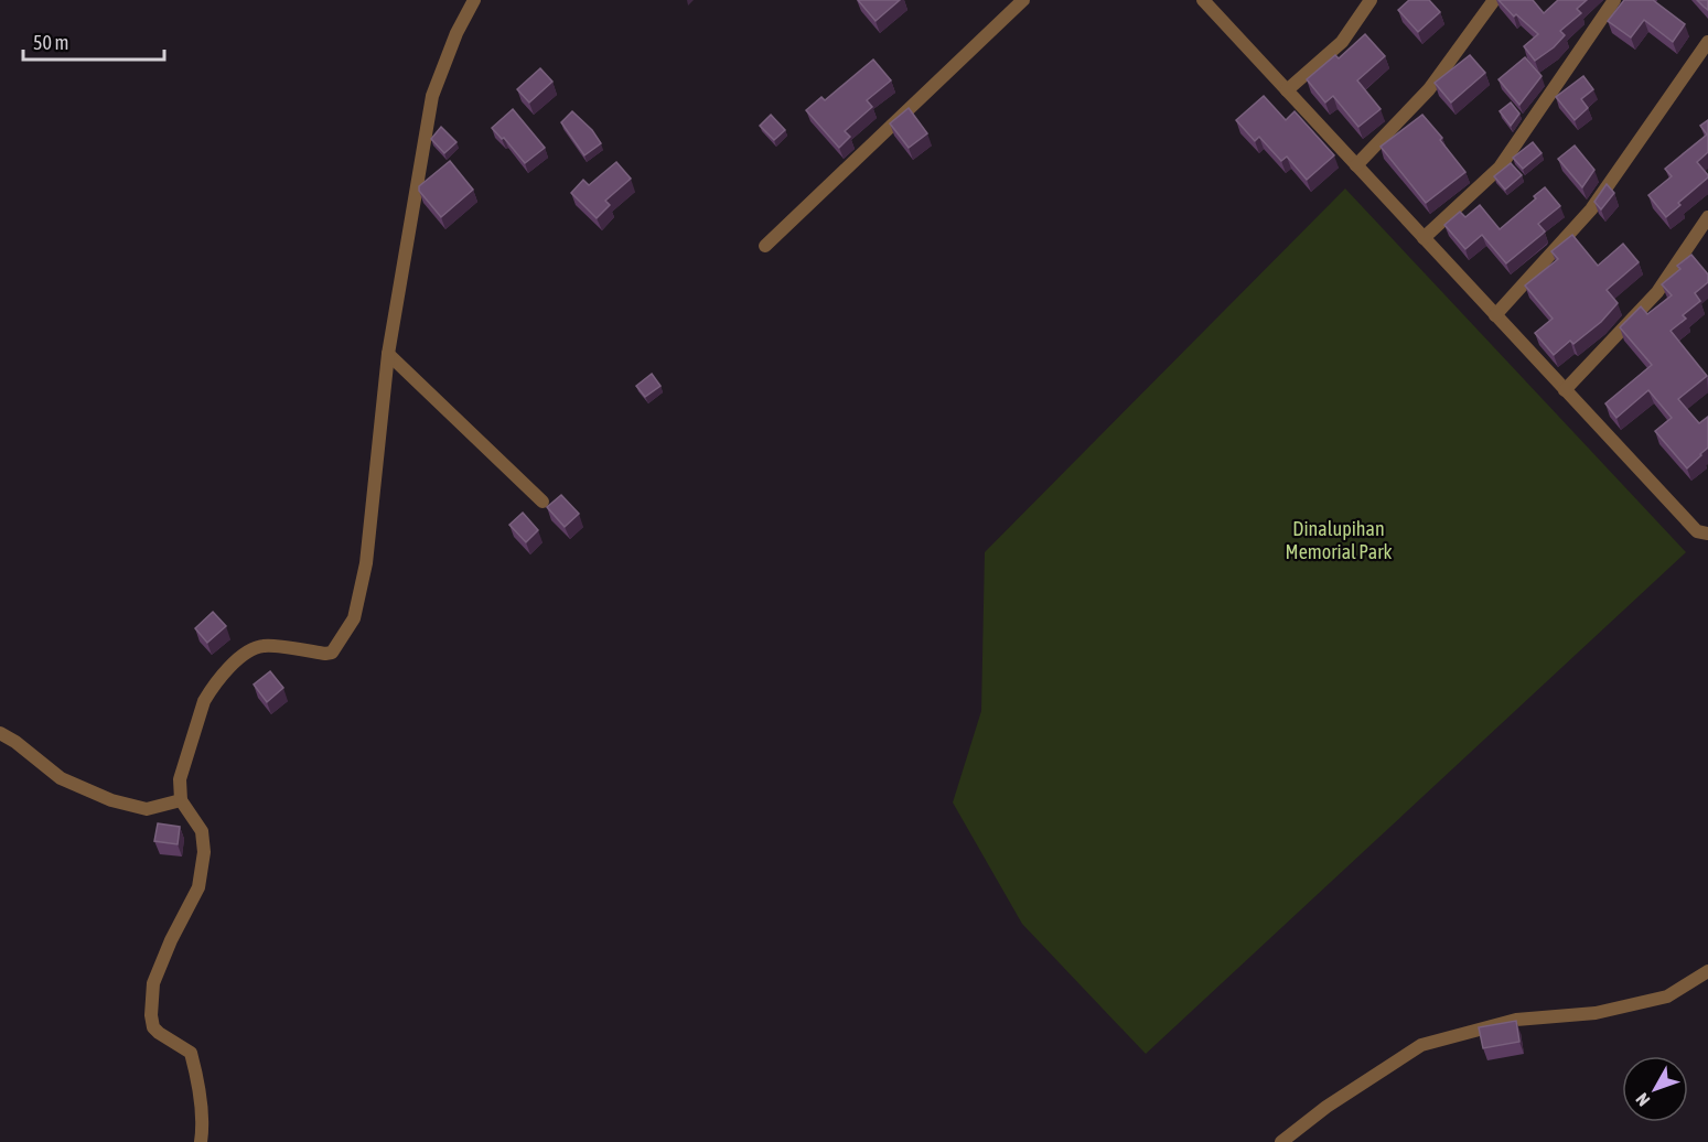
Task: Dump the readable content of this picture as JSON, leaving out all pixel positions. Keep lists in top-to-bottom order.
{
  "parks": ["Dinalupihan Memorial Park"],
  "scale_bar": "50 m",
  "north": "bottom left"
}
